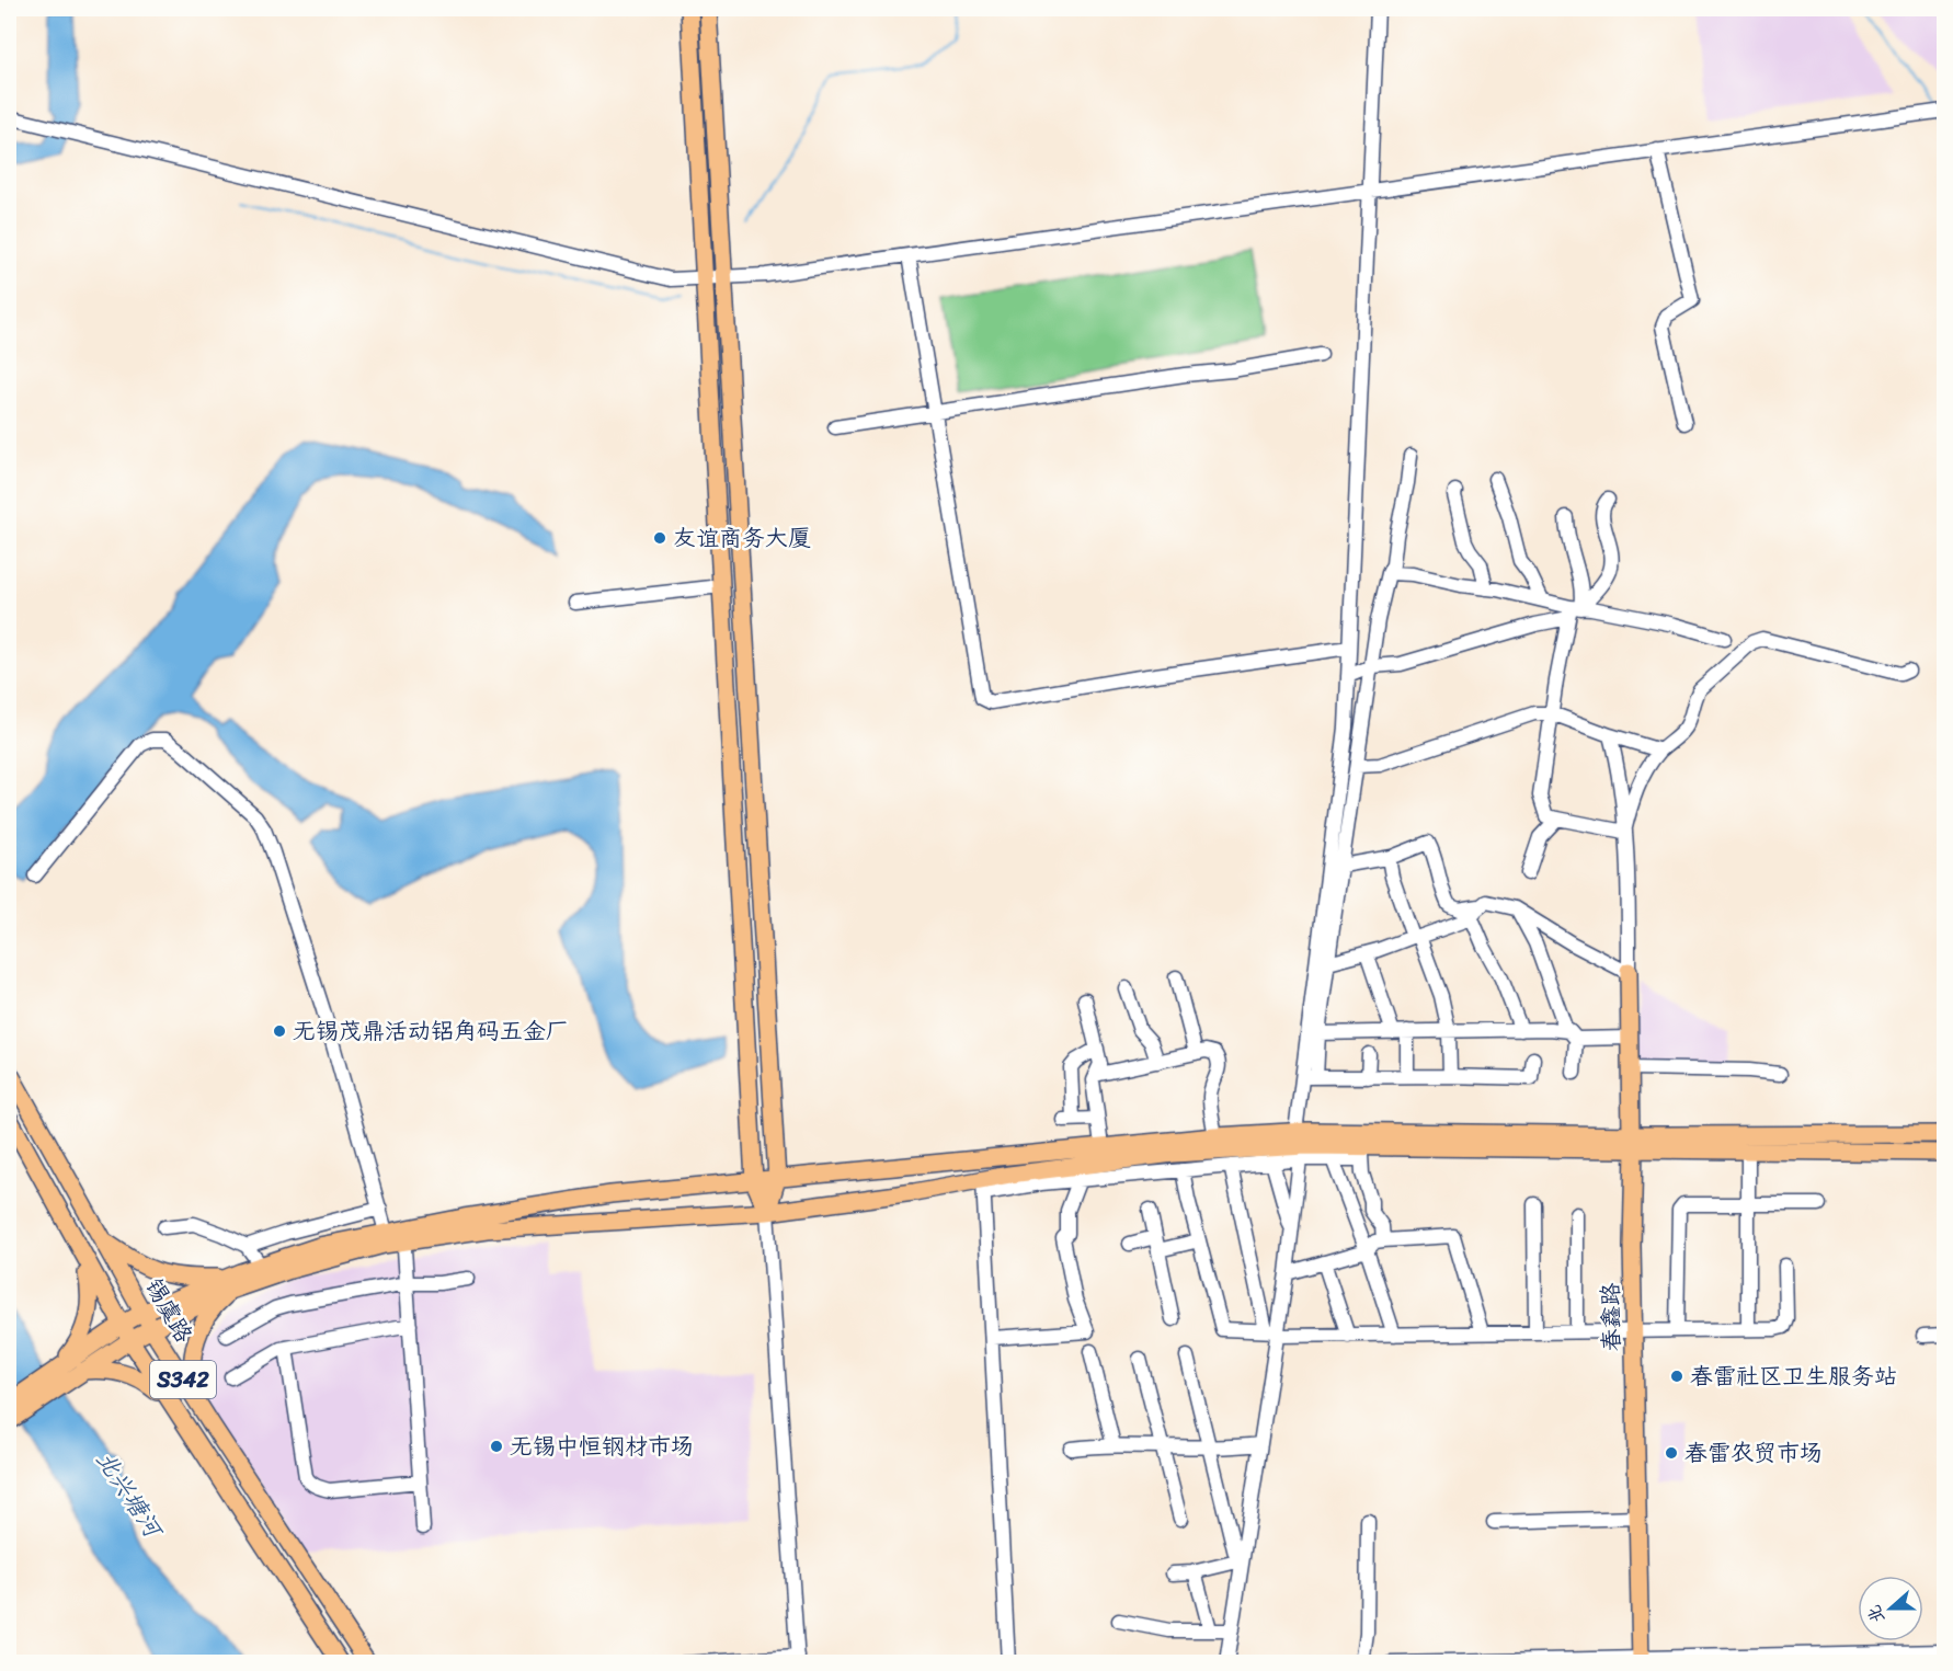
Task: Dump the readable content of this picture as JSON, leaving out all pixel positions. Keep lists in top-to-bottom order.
{
  "streets": {
    "main road": ["锡虞路", "春鑫路", "S342"]
  },
  "water": ["北兴塘河"],
  "places": [
    "友谊商务大厦",
    "无锡茂鼎活动铝角码五金厂",
    "春雷社区卫生服务站",
    "无锡中恒钢材市场",
    "春雷农贸市场"
  ],
  "north": "left"
}
